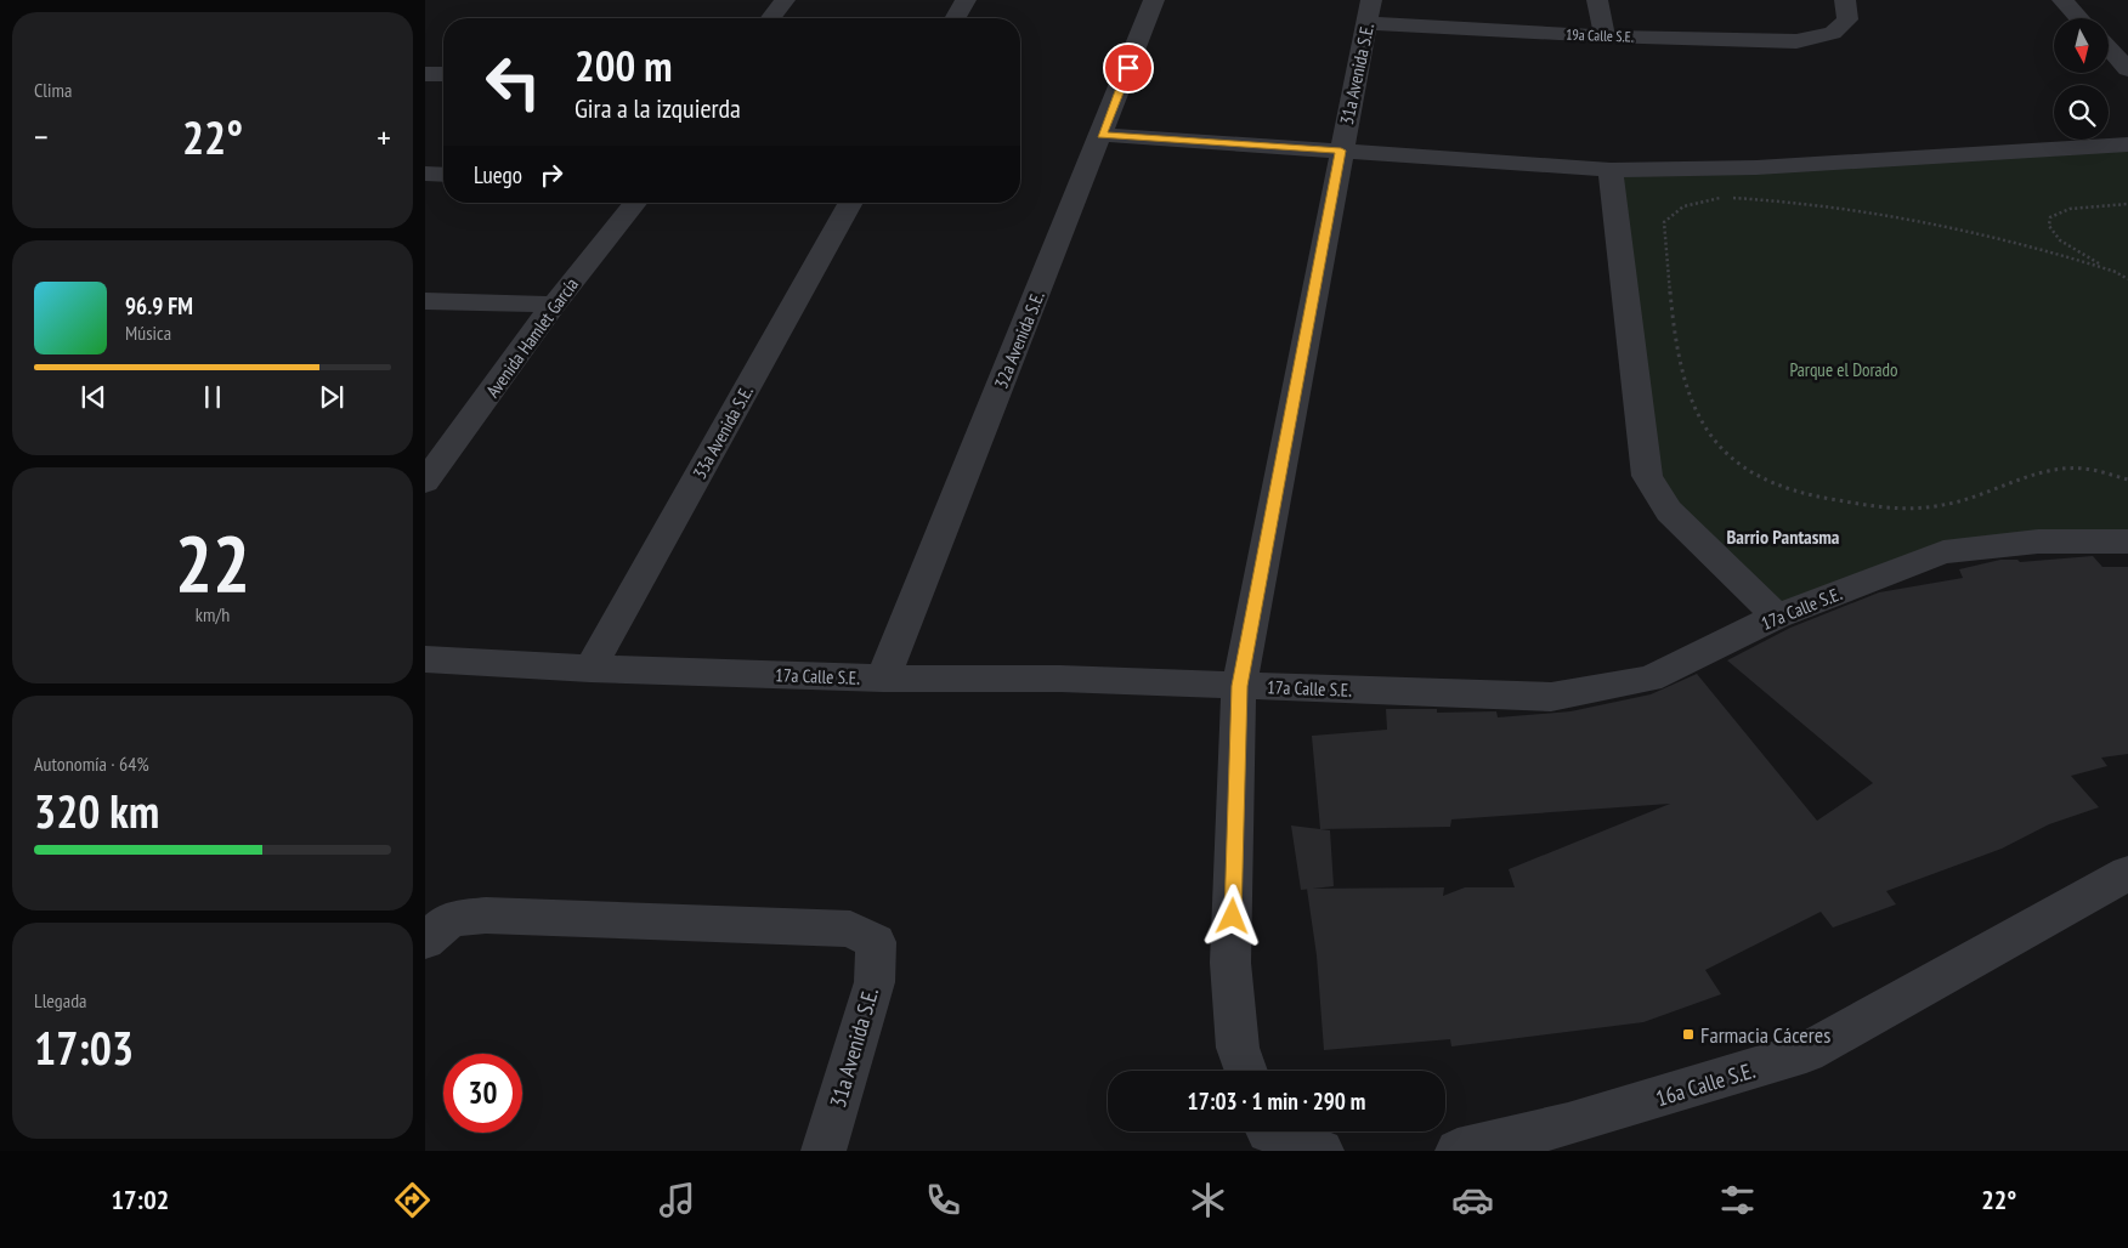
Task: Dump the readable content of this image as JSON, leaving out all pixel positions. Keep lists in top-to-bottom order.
{
  "streets": {
    "street": [
      "19a Calle S.E.",
      "31a Avenida S.E.",
      "Avenida Hamlet García",
      "32a Avenida S.E.",
      "33a Avenida S.E.",
      "17a Calle S.E.",
      "16a Calle S.E."
    ]
  },
  "crossings": [
    ["19a Calle S.E.", "31a Avenida S.E."],
    ["31a Avenida S.E.", "17a Calle S.E."],
    ["32a Avenida S.E.", "17a Calle S.E."],
    ["33a Avenida S.E.", "17a Calle S.E."]
  ],
  "districts": ["Barrio Pantasma"],
  "parks": ["Parque el Dorado"],
  "places": {
    "transit": ["Farmacia Cáceres"]
  },
  "north": "bottom",
  "page": {
    "tile": [
      "Clima",
      ["22", "km/h"],
      ["Autonomía · 64%", "320 km"],
      ["Llegada", "17:03"]
    ],
    "turn": ["200 m", "Gira a la izquierda"],
    "heat": ["−", "22°", "+"],
    "then": "Luego",
    "song": ["96.9 FM", "Música"],
    "limit": "30",
    "trip": "17:03 · 1 min · 290 m",
    "tabs": ["17:02", "22°"]
  }
}
